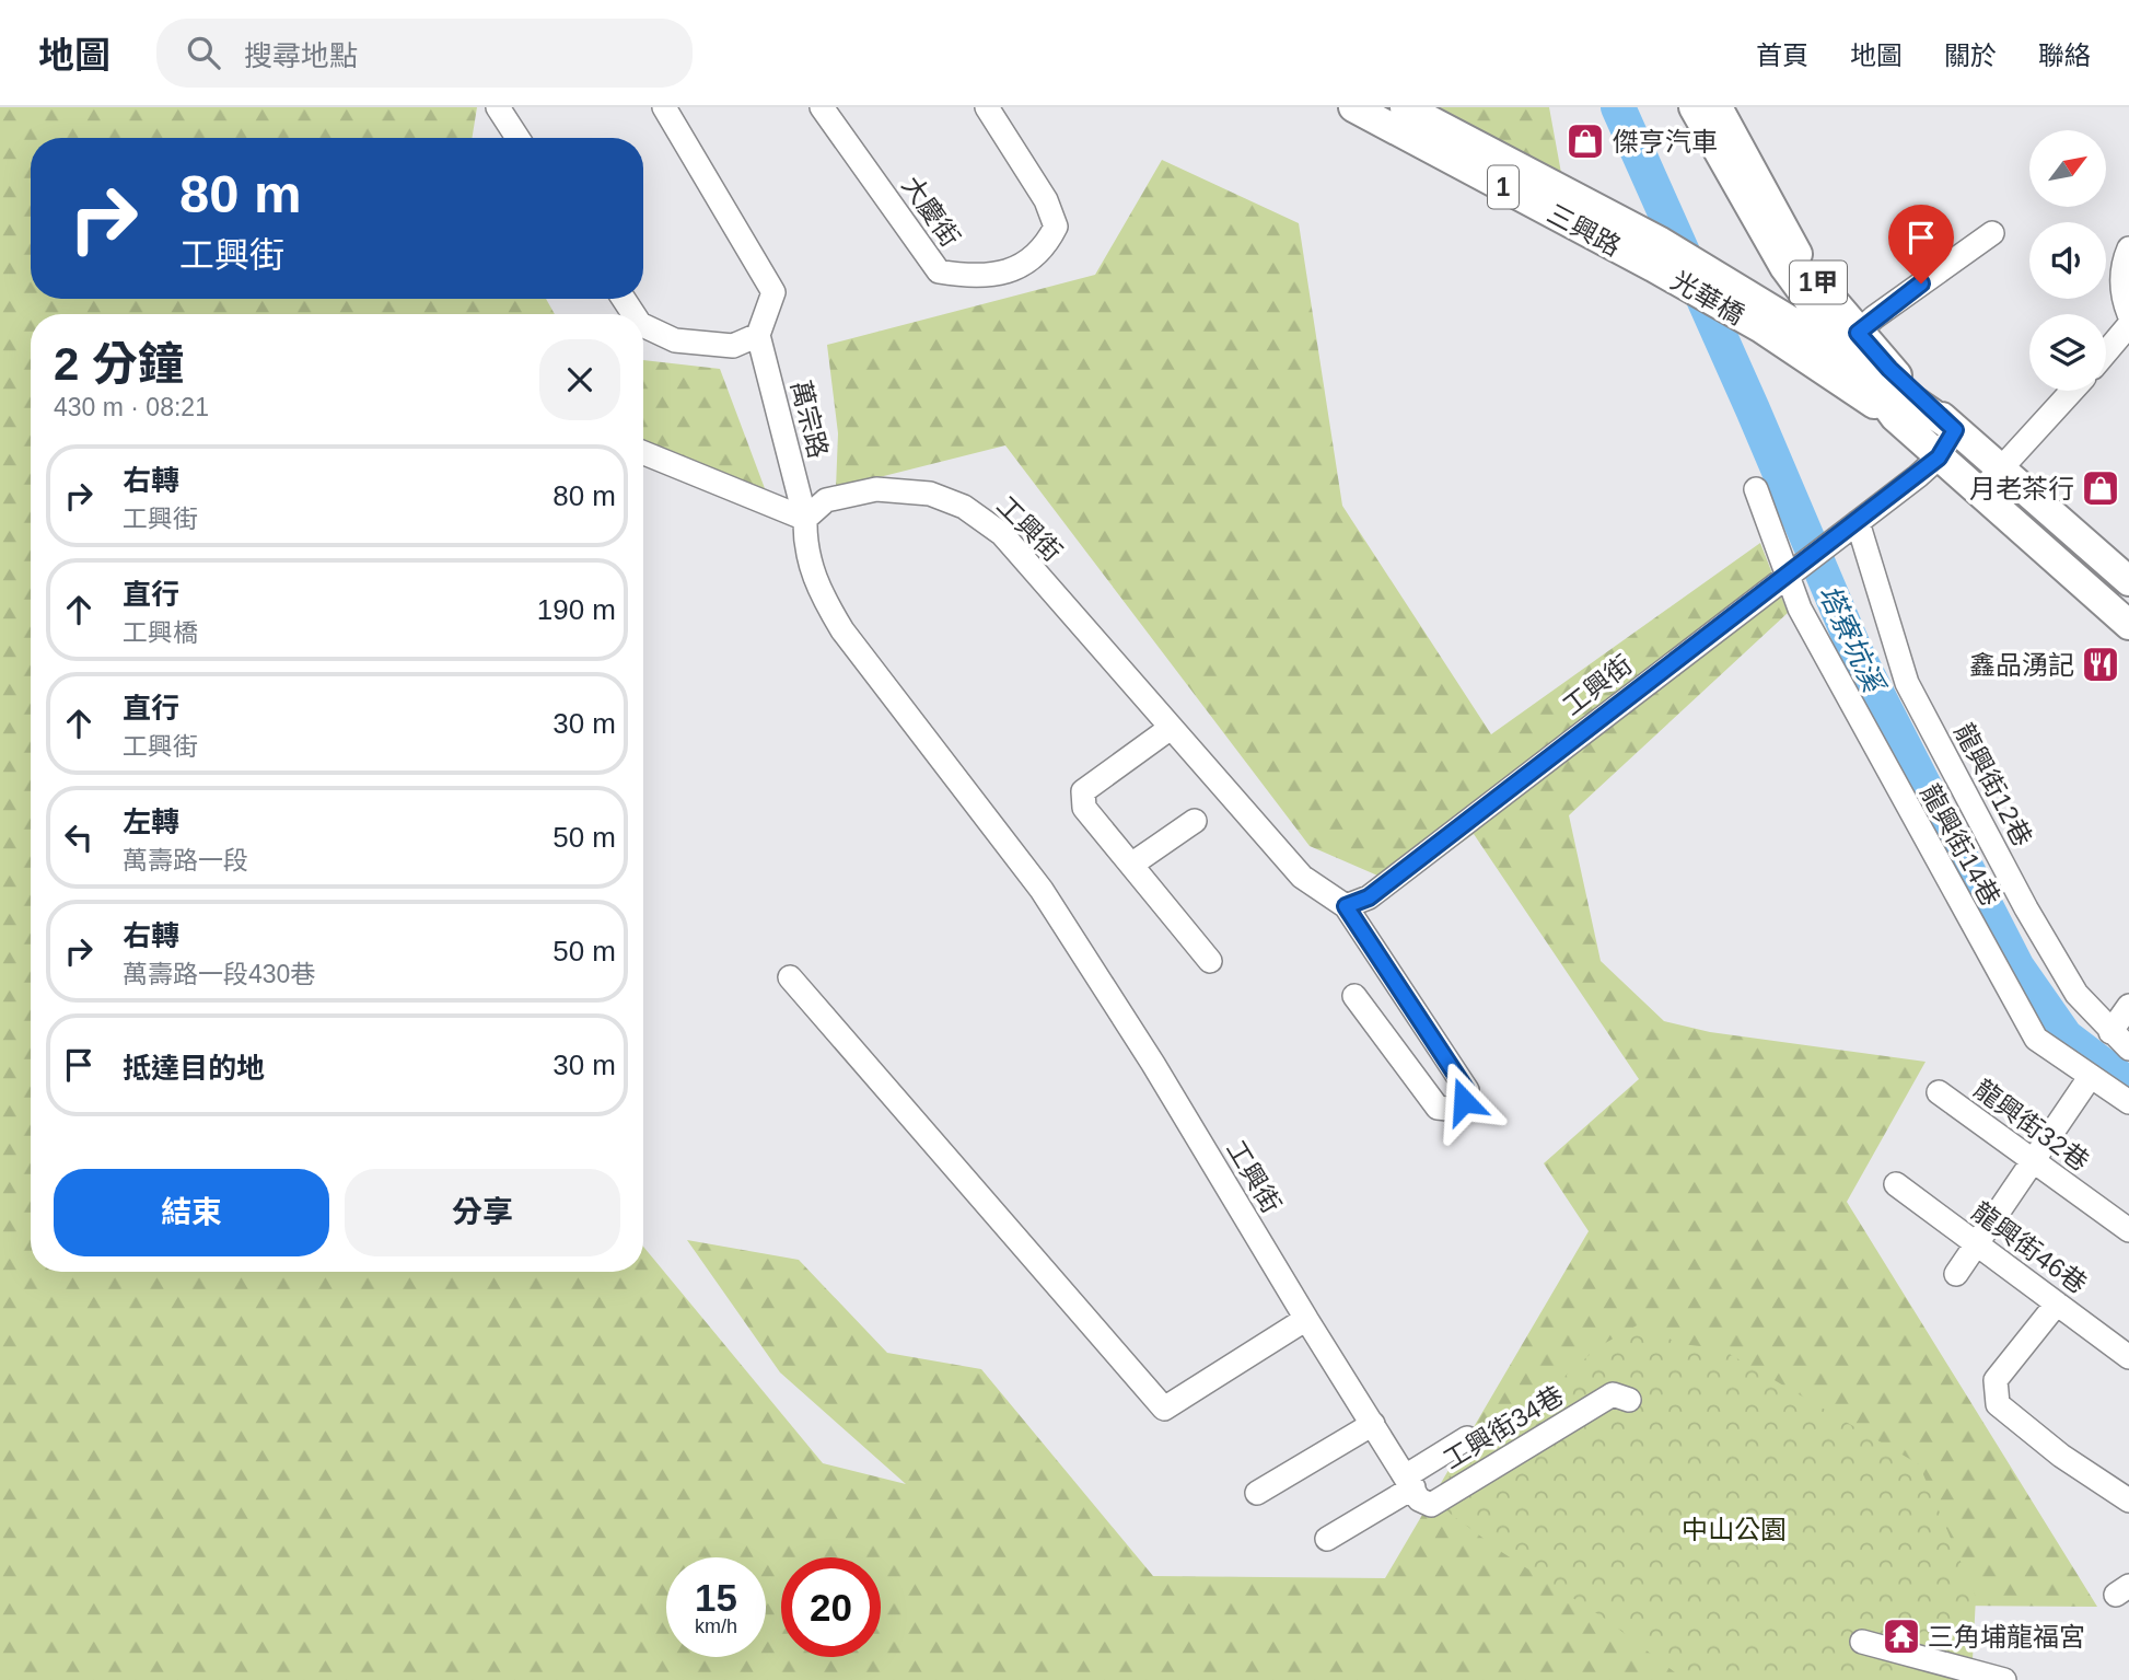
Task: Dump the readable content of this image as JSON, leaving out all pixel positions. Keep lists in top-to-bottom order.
{
  "streets": {
    "main road": [
      "1",
      "三興路",
      "1甲",
      "光華橋"
    ],
    "street": [
      "大慶街",
      "萬宗路",
      "工興街",
      "龍興街12巷",
      "龍興街14巷",
      "龍興街32巷",
      "龍興街46巷",
      "工興街34巷"
    ]
  },
  "crossings": [
    ["1", "1甲"],
    ["1", "光華橋"],
    ["三興路", "光華橋"],
    ["萬宗路", "工興街"],
    ["工興街", "龍興街12巷"],
    ["工興街", "龍興街14巷"],
    ["工興街", "工興街34巷"]
  ],
  "water": ["塔寮坑溪"],
  "parks": ["中山公園"],
  "places": {
    "shop": ["傑亨汽車", "月老茶行"],
    "restaurant": ["鑫品湧記"],
    "temple": ["三角埔龍福宮"]
  },
  "north": "top right",
  "page": {
    "header": "地圖",
    "search": "搜尋地點",
    "nav": [
      "首頁",
      "地圖",
      "關於",
      "聯絡"
    ],
    "turn": ["80 m", "工興街"],
    "heading": ["2 分鐘", "430 m · 08:21"],
    "list": [
      {
        "name": "右轉",
        "note": "工興街",
        "value": "80 m"
      },
      {
        "name": "直行",
        "note": "工興橋",
        "value": "190 m"
      },
      {
        "name": "直行",
        "note": "工興街",
        "value": "30 m"
      },
      {
        "name": "左轉",
        "note": "萬壽路一段",
        "value": "50 m"
      },
      {
        "name": "右轉",
        "note": "萬壽路一段430巷",
        "value": "50 m"
      },
      {
        "name": "抵達目的地",
        "value": "30 m"
      }
    ],
    "buttons": ["結束", "分享"],
    "speed": "15 km/h",
    "limit": "20"
  }
}
